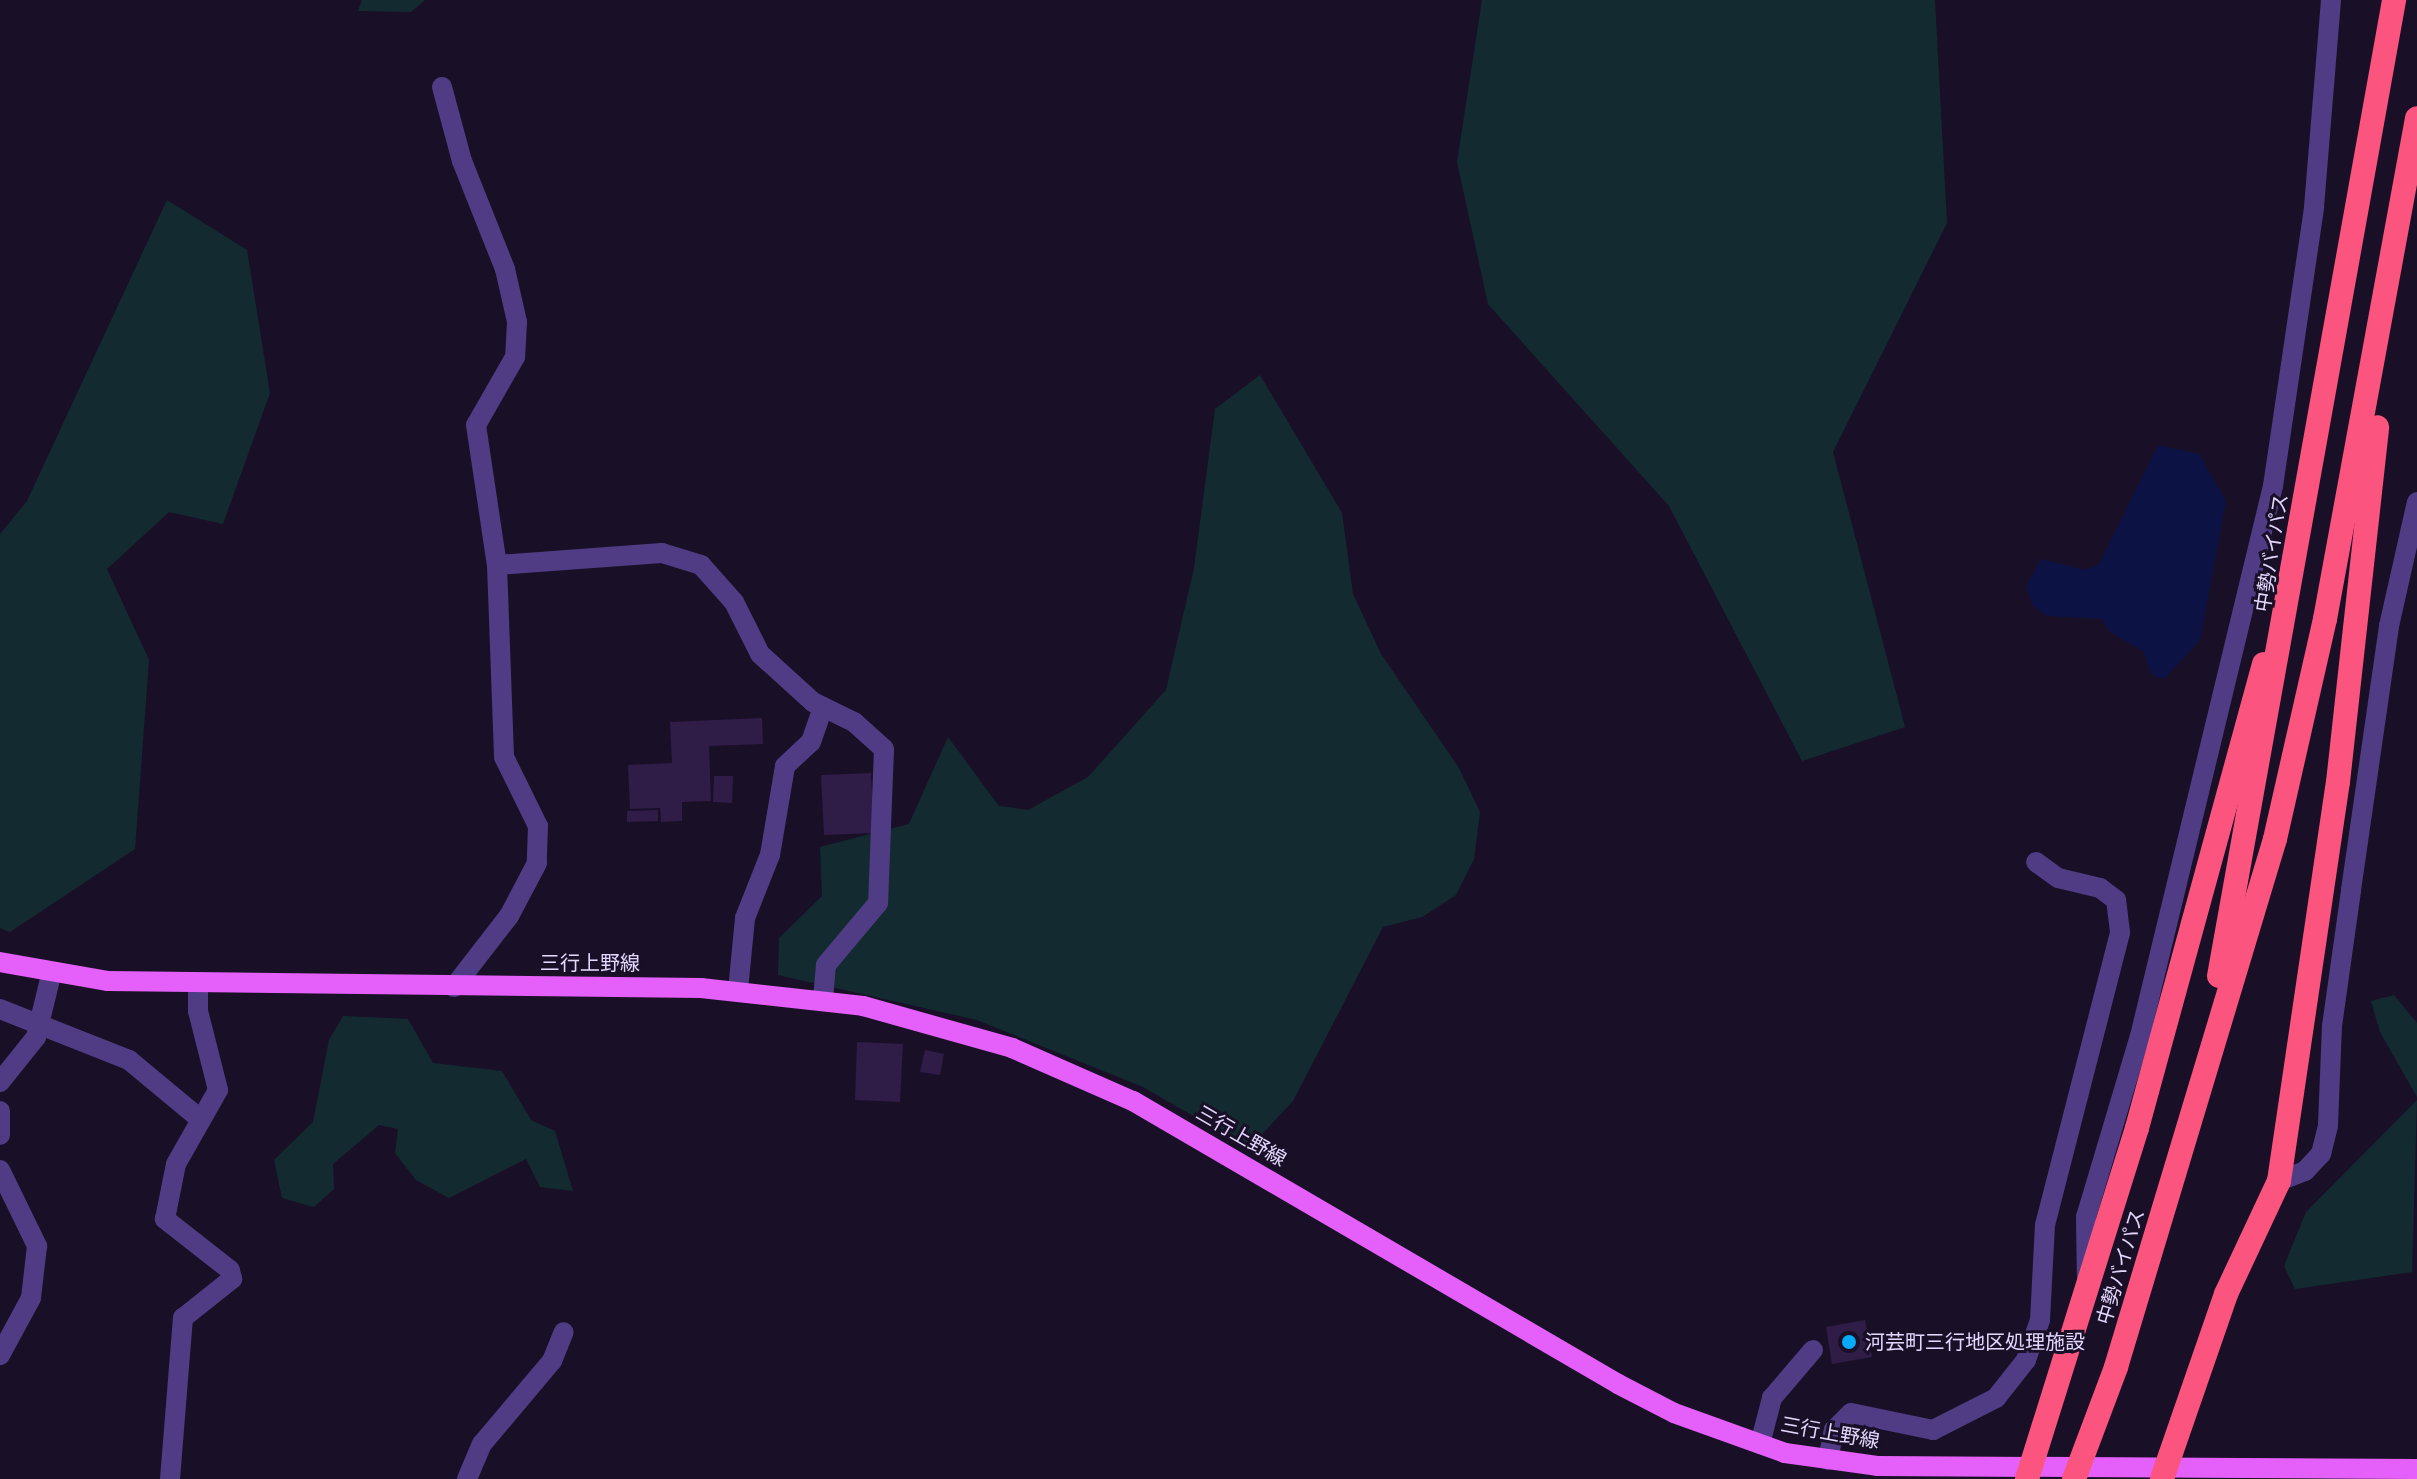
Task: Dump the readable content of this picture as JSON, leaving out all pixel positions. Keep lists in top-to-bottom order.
{
  "streets": {
    "highway": ["中勢バイパス"],
    "main road": ["三行上野線"]
  },
  "places": ["河芸町三行地区処理施設"]
}
